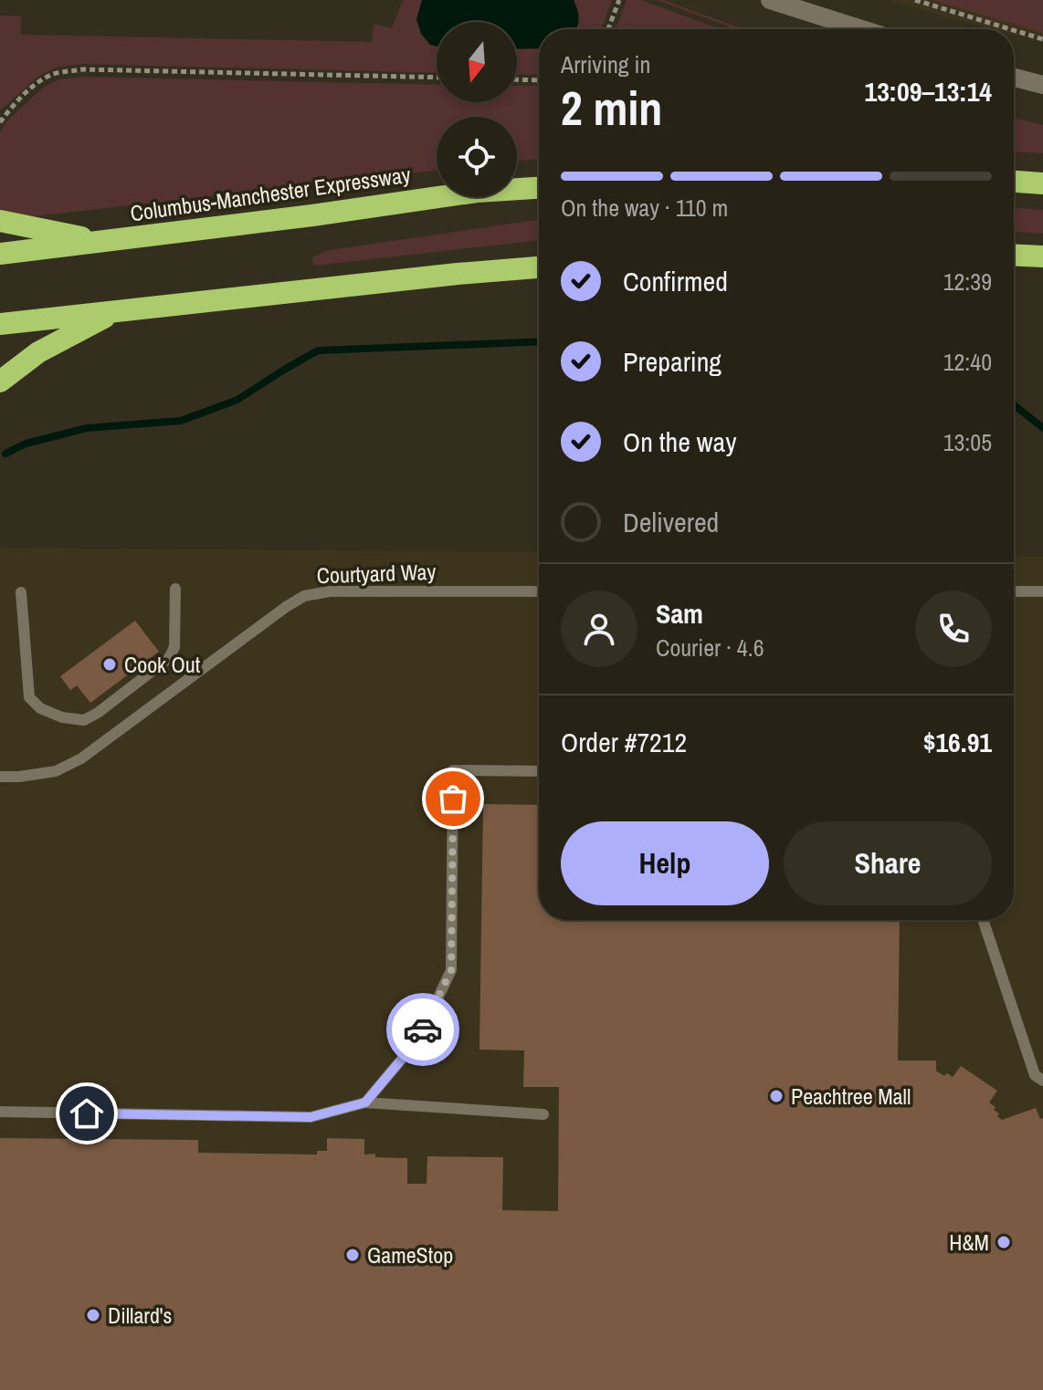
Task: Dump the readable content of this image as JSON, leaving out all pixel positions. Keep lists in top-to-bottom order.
{
  "streets": {
    "highway": ["Columbus-Manchester Expressway"],
    "lane": ["Courtyard Way"]
  },
  "places": [
    "Cook Out",
    "Peachtree Mall",
    "H&M",
    "GameStop",
    "Dillard's"
  ],
  "north": "bottom",
  "page": {
    "heading": ["2 min", "Arriving in", "13:09–13:14"],
    "panel": [
      "Sam",
      "Courier · 4.6",
      "Order #7212",
      "$16.91"
    ],
    "bar": "On the way · 110 m",
    "list": [
      ["Confirmed", "12:39"],
      ["Preparing", "12:40"],
      ["On the way", "13:05"],
      "Delivered"
    ],
    "buttons": ["Help", "Share"]
  }
}
